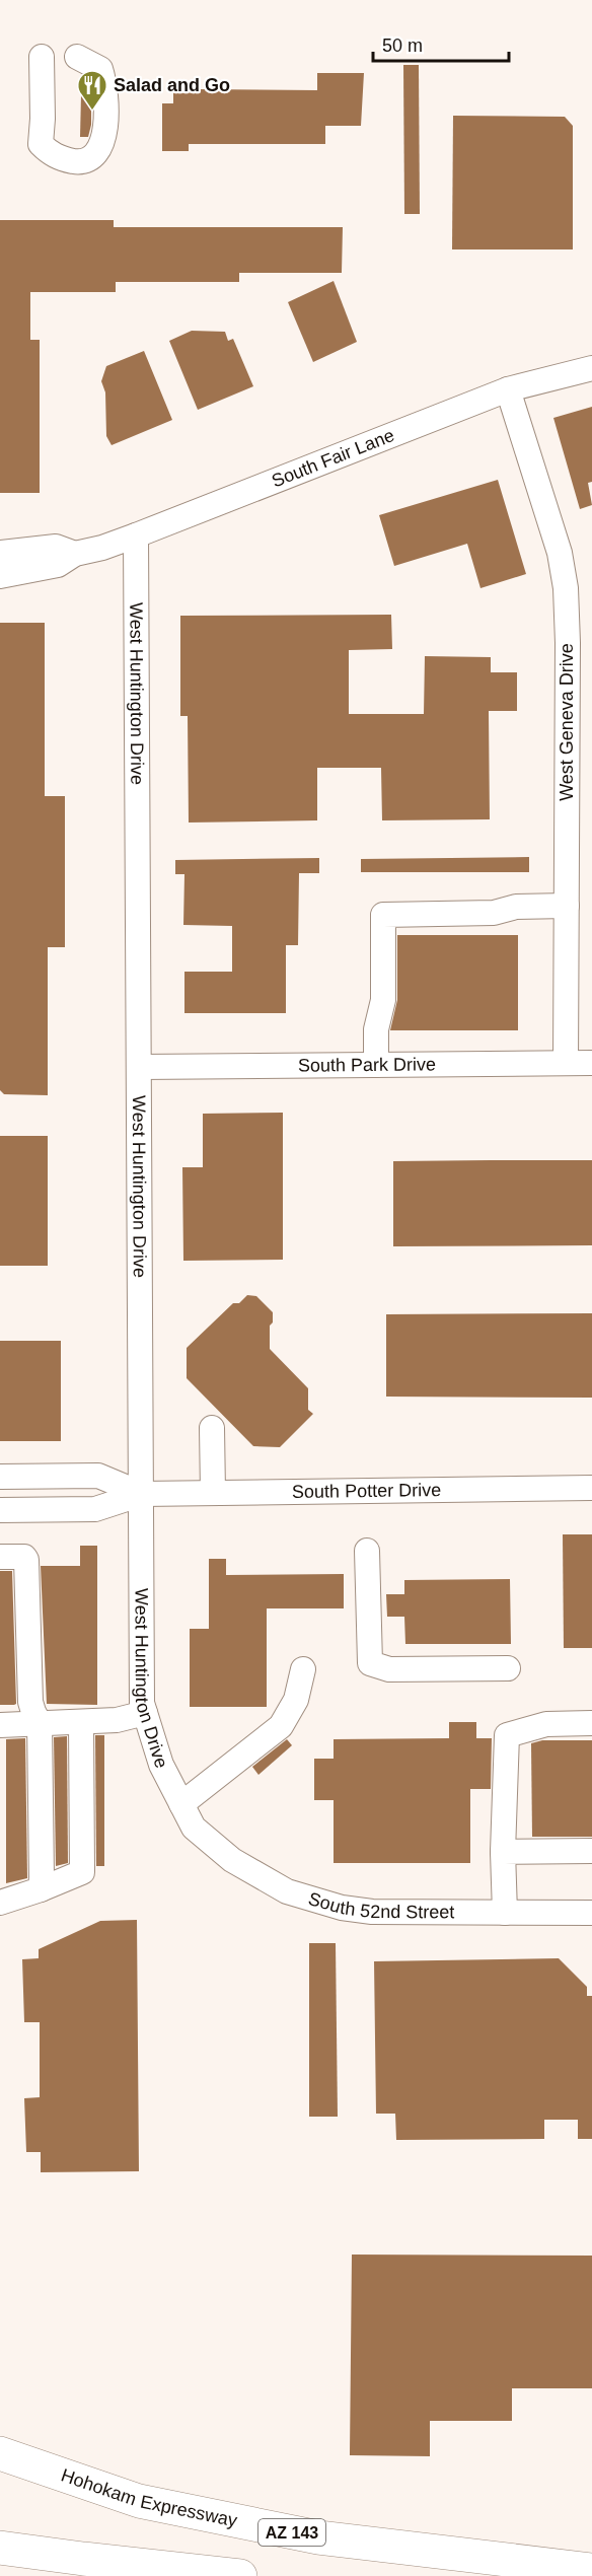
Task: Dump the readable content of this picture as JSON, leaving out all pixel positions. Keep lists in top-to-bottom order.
{
  "streets": {
    "highway": ["Hohokam Expressway", "AZ 143"],
    "street": [
      "South Fair Lane",
      "West Huntington Drive",
      "West Geneva Drive",
      "South Park Drive",
      "South Potter Drive",
      "South 52nd Street"
    ]
  },
  "crossings": [
    ["South Fair Lane", "West Huntington Drive"],
    ["South Fair Lane", "West Geneva Drive"],
    ["West Huntington Drive", "South Park Drive"],
    ["West Huntington Drive", "South Potter Drive"],
    ["West Huntington Drive", "South 52nd Street"],
    ["West Geneva Drive", "South Park Drive"]
  ],
  "places": {
    "restaurant": ["Salad and Go"]
  },
  "scale_bar": "50 m"
}
